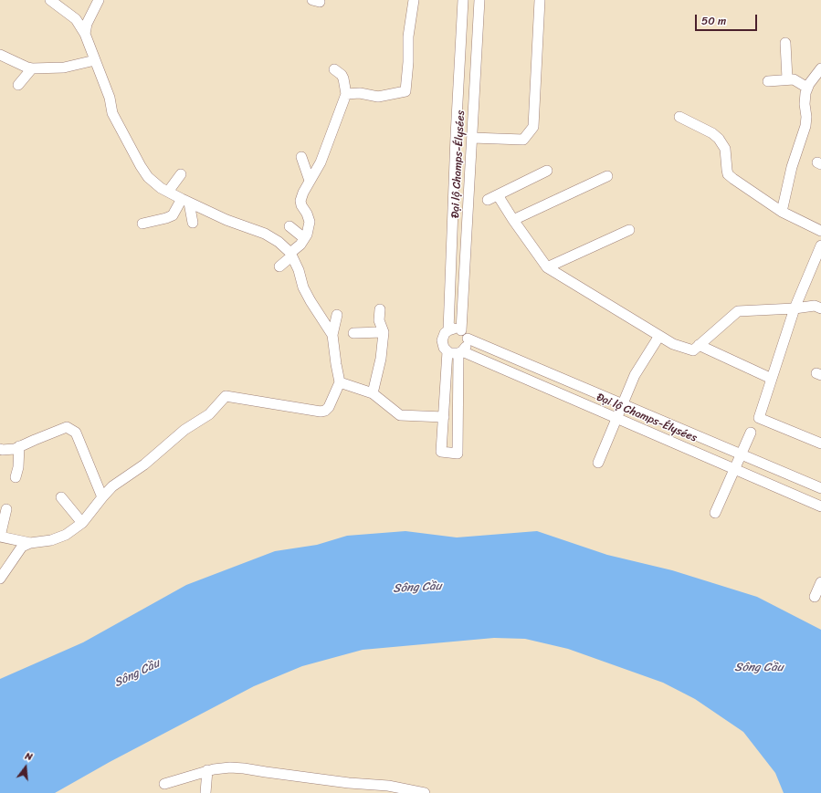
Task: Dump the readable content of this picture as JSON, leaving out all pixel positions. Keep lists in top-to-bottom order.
{
  "streets": {
    "street": ["Đại lộ Champs-Élysées"]
  },
  "water": ["Sông Cầu"],
  "scale_bar": "50 m",
  "north": "top"
}
